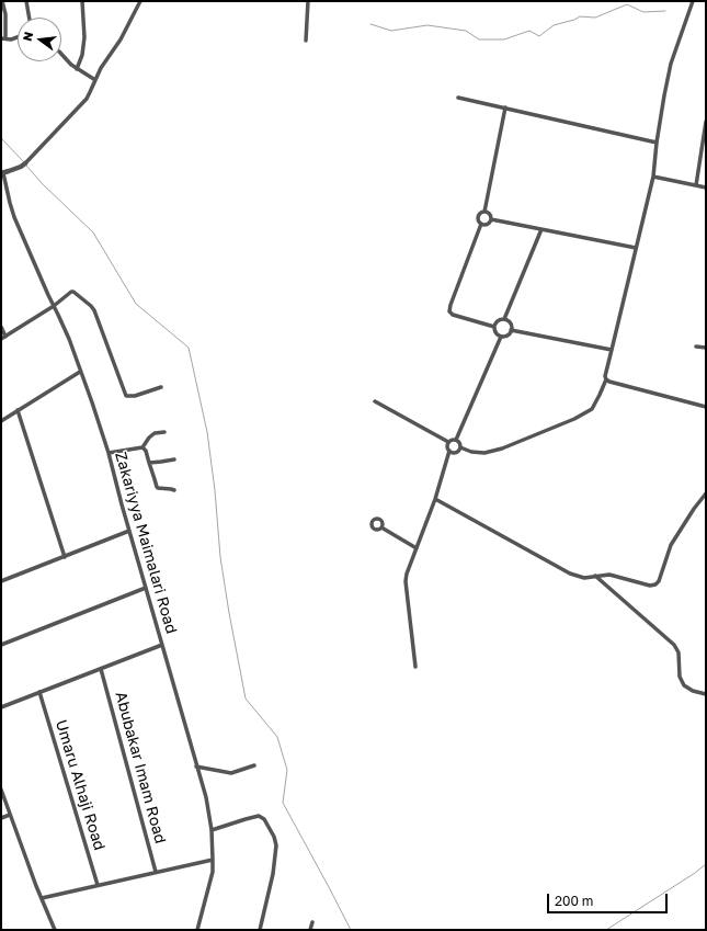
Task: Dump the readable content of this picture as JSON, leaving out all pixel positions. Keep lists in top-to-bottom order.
{
  "streets": {
    "street": ["Zakariyya Maimalari Road", "Abubakar Imam Road", "Umaru Alhaji Road"]
  },
  "scale_bar": "200 m",
  "north": "left"
}
